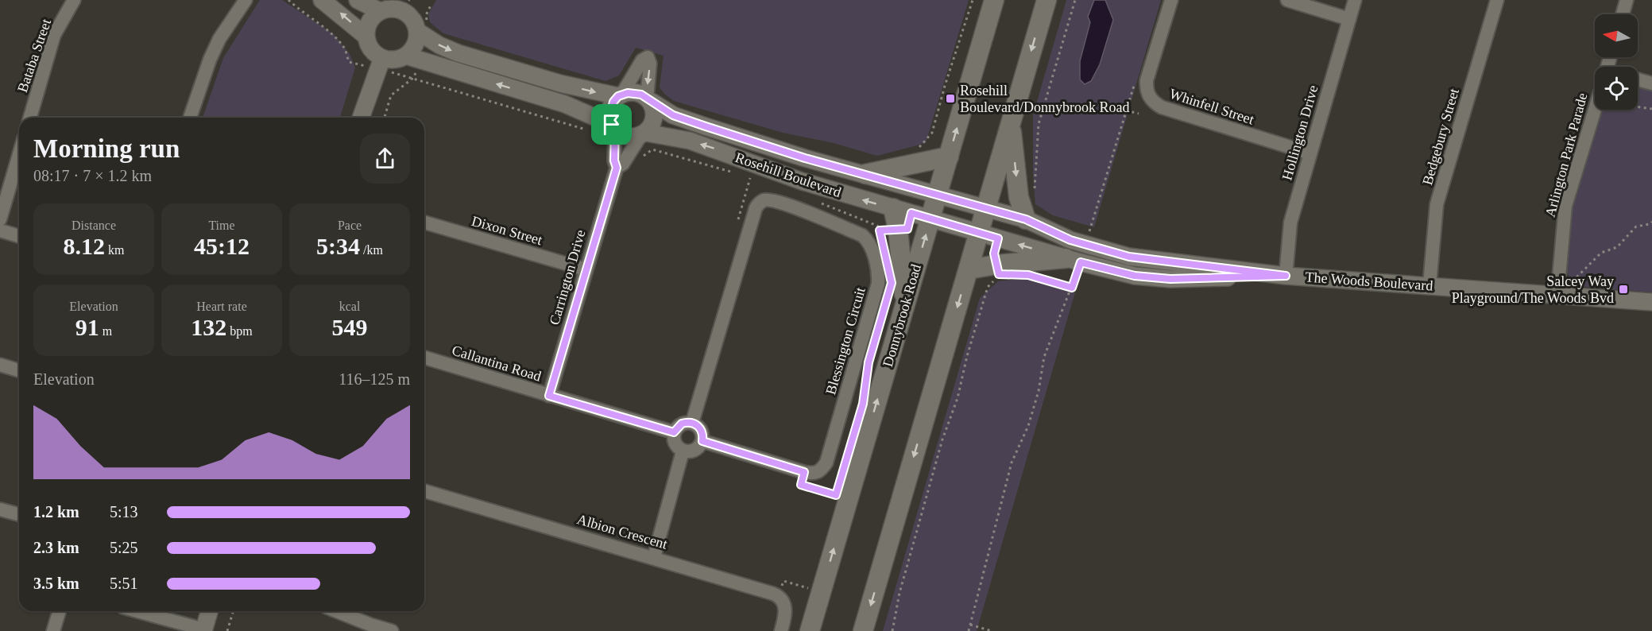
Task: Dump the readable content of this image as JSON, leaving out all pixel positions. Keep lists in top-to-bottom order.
{
  "streets": {
    "main road": ["Donnybrook Road"],
    "street": [
      "Bataba Street",
      "Whinfell Street",
      "Hollington Drive",
      "Bedgebury Street",
      "Arlington Park Parade",
      "Rosehill Boulevard",
      "Dixon Street",
      "Carrington Drive",
      "The Woods Boulevard",
      "Blessington Circuit",
      "Callantina Road",
      "Albion Crescent"
    ]
  },
  "crossings": [
    ["Whinfell Street", "Hollington Drive"],
    ["Hollington Drive", "The Woods Boulevard"],
    ["Bedgebury Street", "The Woods Boulevard"],
    ["Arlington Park Parade", "The Woods Boulevard"],
    ["Rosehill Boulevard", "Carrington Drive"],
    ["Rosehill Boulevard", "The Woods Boulevard"],
    ["Rosehill Boulevard", "Donnybrook Road"],
    ["Dixon Street", "Carrington Drive"],
    ["Carrington Drive", "Callantina Road"],
    ["Blessington Circuit", "Callantina Road"]
  ],
  "places": {
    "transit": ["Rosehill Boulevard/Donnybrook Road", "Salcey Way Playground/The Woods Bvd"]
  },
  "north": "left",
  "page": {
    "heading": ["Morning run", "08:17 · 7 × 1.2 km"],
    "stats": [
      ["Distance", "8.12 km"],
      ["Time", "45:12"],
      ["Pace", "5:34 /km"],
      ["Elevation", "91 m"],
      ["Heart rate", "132 bpm"],
      ["kcal", "549"]
    ],
    "chart": ["Elevation", "116–125 m"],
    "list": [
      {
        "name": "1.2 km",
        "note": "5:13"
      },
      {
        "name": "2.3 km",
        "note": "5:25"
      },
      {
        "name": "3.5 km",
        "note": "5:51"
      }
    ]
  }
}
